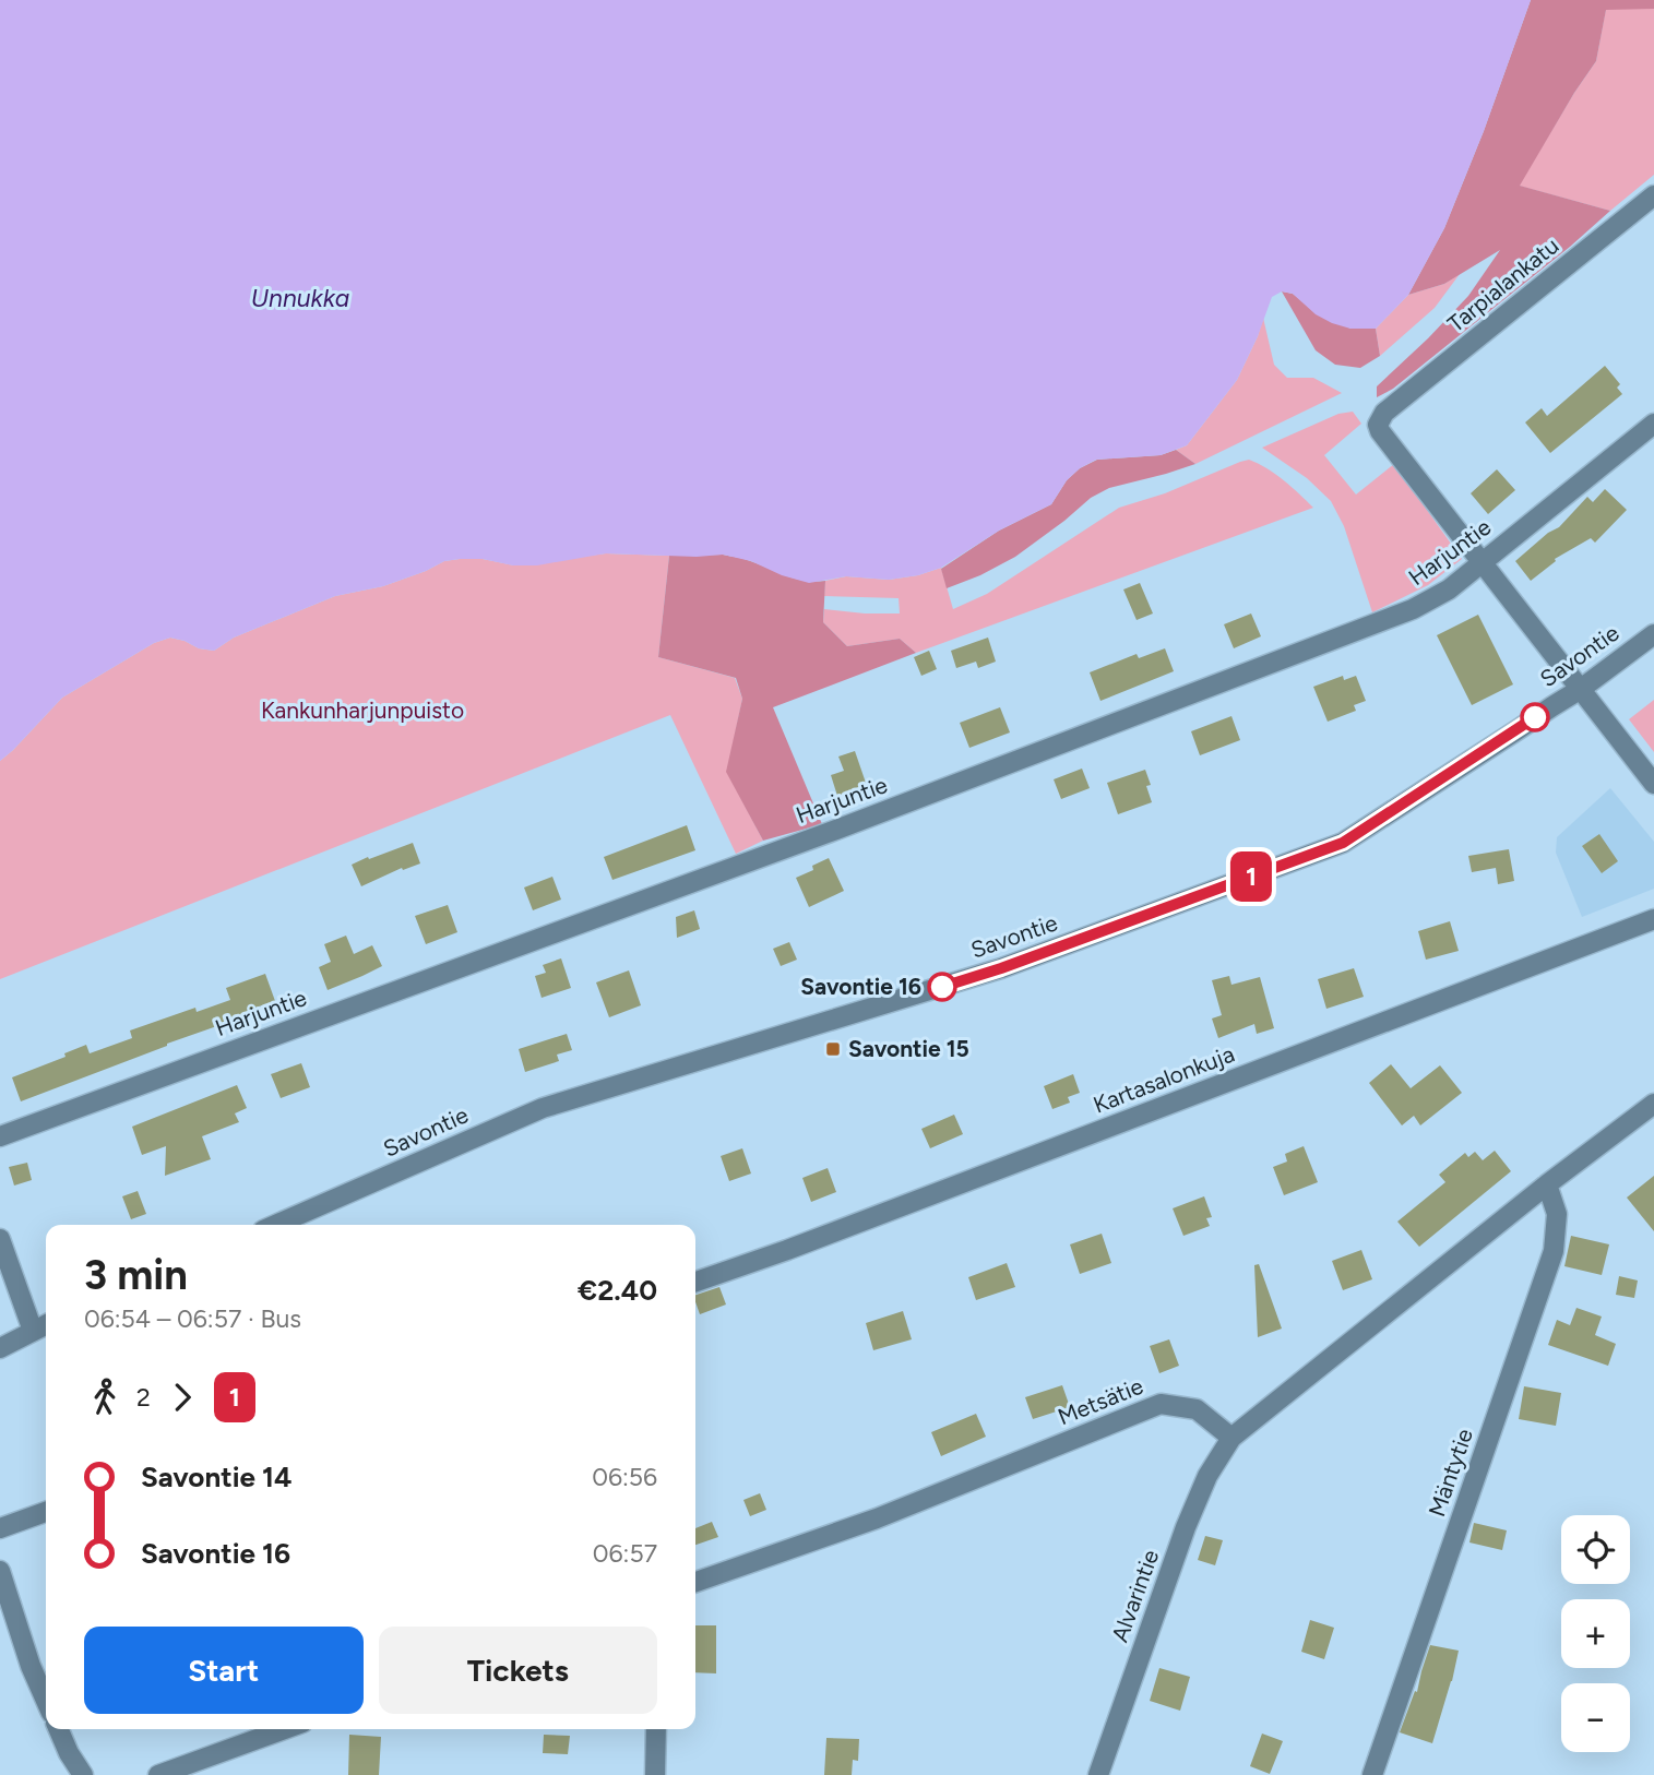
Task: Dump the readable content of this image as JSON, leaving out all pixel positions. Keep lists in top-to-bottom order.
{
  "streets": {
    "street": [
      "Tarpialankatu",
      "Harjuntie",
      "Savontie",
      "Kartasalonkuja",
      "Metsätie",
      "Mäntytie",
      "Alvarintie"
    ]
  },
  "crossings": [
    ["Tarpialankatu", "Harjuntie"],
    ["Metsätie", "Alvarintie"]
  ],
  "water": ["Unnukka"],
  "parks": ["Kankunharjunpuisto"],
  "places": {
    "other": ["Savontie 16"],
    "transit": ["Savontie 15"]
  },
  "lines": ["bus line 1"],
  "page": {
    "on_map": "1",
    "heading": ["3 min", "06:54 – 06:57 · Bus", "€2.40"],
    "legs": ["2", "1"],
    "list": [
      {
        "name": "Savontie 14",
        "value": "06:56"
      },
      {
        "name": "Savontie 16",
        "value": "06:57"
      }
    ],
    "map_buttons": ["+", "−"],
    "buttons": ["Start", "Tickets"]
  }
}
